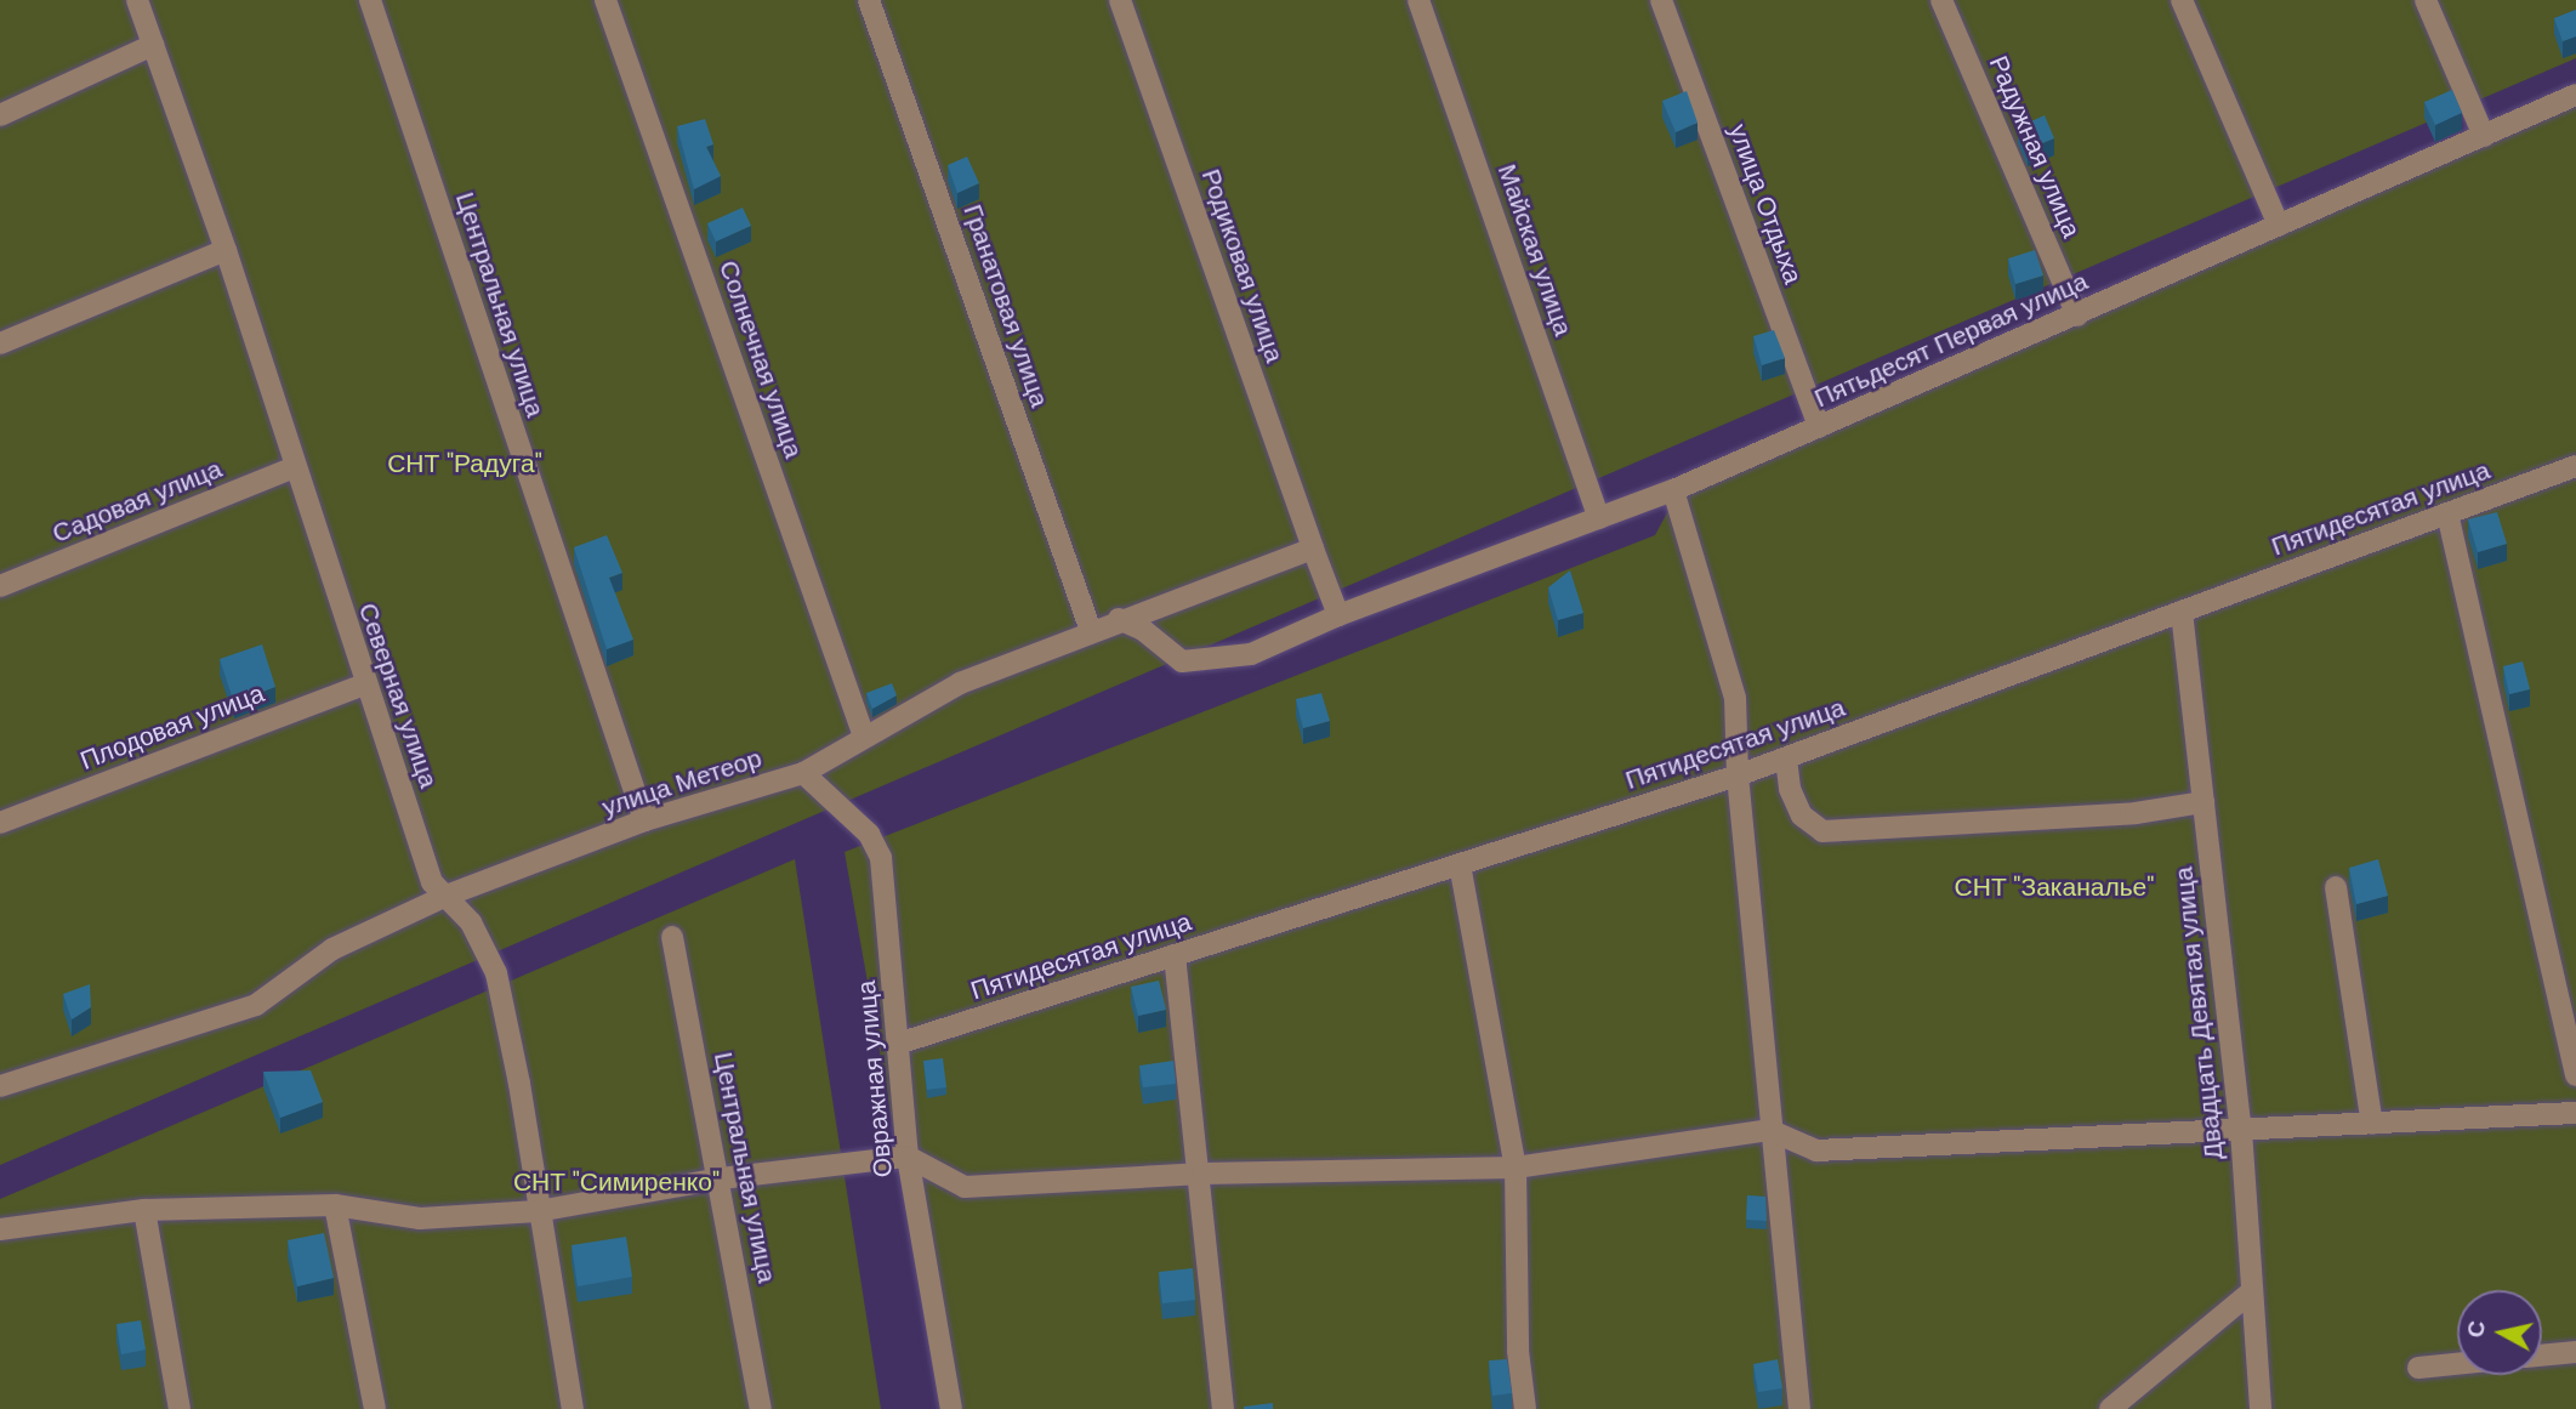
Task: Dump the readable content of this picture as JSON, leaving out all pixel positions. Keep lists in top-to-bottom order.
{
  "streets": {
    "street": [
      "Радужная улица",
      "улица Отдыха",
      "Майская улица",
      "Родиковая улица",
      "Центральная улица",
      "Гранатовая улица",
      "Пятьдесят Первая улица",
      "Солнечная улица",
      "Садовая улица",
      "Пятидесятая улица",
      "Северная улица",
      "Плодовая улица",
      "улица Метеор",
      "Двадцать Девятая улица",
      "Овражная улица"
    ]
  },
  "crossings": [
    ["Радужная улица", "Пятьдесят Первая улица"],
    ["улица Отдыха", "Пятьдесят Первая улица"],
    ["Майская улица", "Пятьдесят Первая улица"],
    ["Родиковая улица", "улица Метеор"],
    ["Центральная улица", "улица Метеор"],
    ["Гранатовая улица", "улица Метеор"],
    ["Пятьдесят Первая улица", "улица Метеор"],
    ["Солнечная улица", "улица Метеор"],
    ["Садовая улица", "Северная улица"],
    ["Пятидесятая улица", "Двадцать Девятая улица"],
    ["Пятидесятая улица", "Овражная улица"],
    ["Северная улица", "Плодовая улица"],
    ["Северная улица", "улица Метеор"],
    ["улица Метеор", "Овражная улица"]
  ],
  "parks": ["СНТ \"Радуга\"", "СНТ \"Заканалье\"", "СНТ \"Симиренко\""],
  "north": "left"
}
